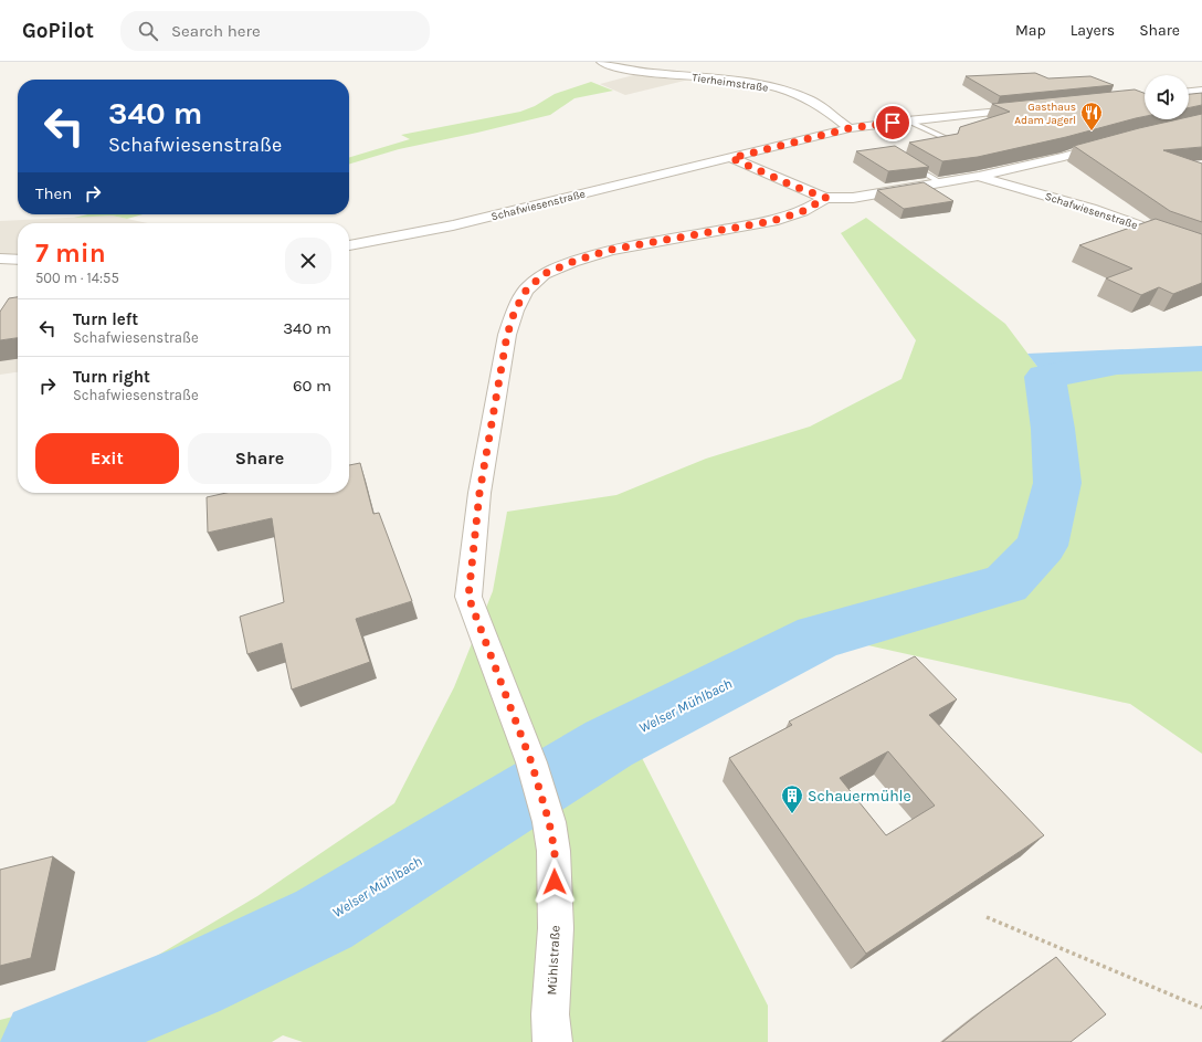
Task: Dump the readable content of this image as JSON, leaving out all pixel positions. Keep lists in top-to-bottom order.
{
  "streets": {
    "street": ["Tierheimstraße", "Schafwiesenstraße", "Mühlstraße"]
  },
  "crossings": [
    ["Tierheimstraße", "Schafwiesenstraße"],
    ["Schafwiesenstraße", "Mühlstraße"]
  ],
  "water": ["Welser Mühlbach"],
  "places": {
    "restaurant": ["Gasthaus Adam Jagerl"],
    "building": ["Schauermühle"]
  },
  "page": {
    "header": "GoPilot",
    "search": "Search here",
    "nav": ["Map", "Layers", "Share"],
    "turn": ["340 m", "Schafwiesenstraße"],
    "then": "Then",
    "heading": ["7 min", "500 m · 14:55"],
    "list": [
      {
        "name": "Turn left",
        "note": "Schafwiesenstraße",
        "value": "340 m"
      },
      {
        "name": "Turn right",
        "note": "Schafwiesenstraße",
        "value": "60 m"
      }
    ],
    "buttons": ["Exit", "Share"]
  }
}
